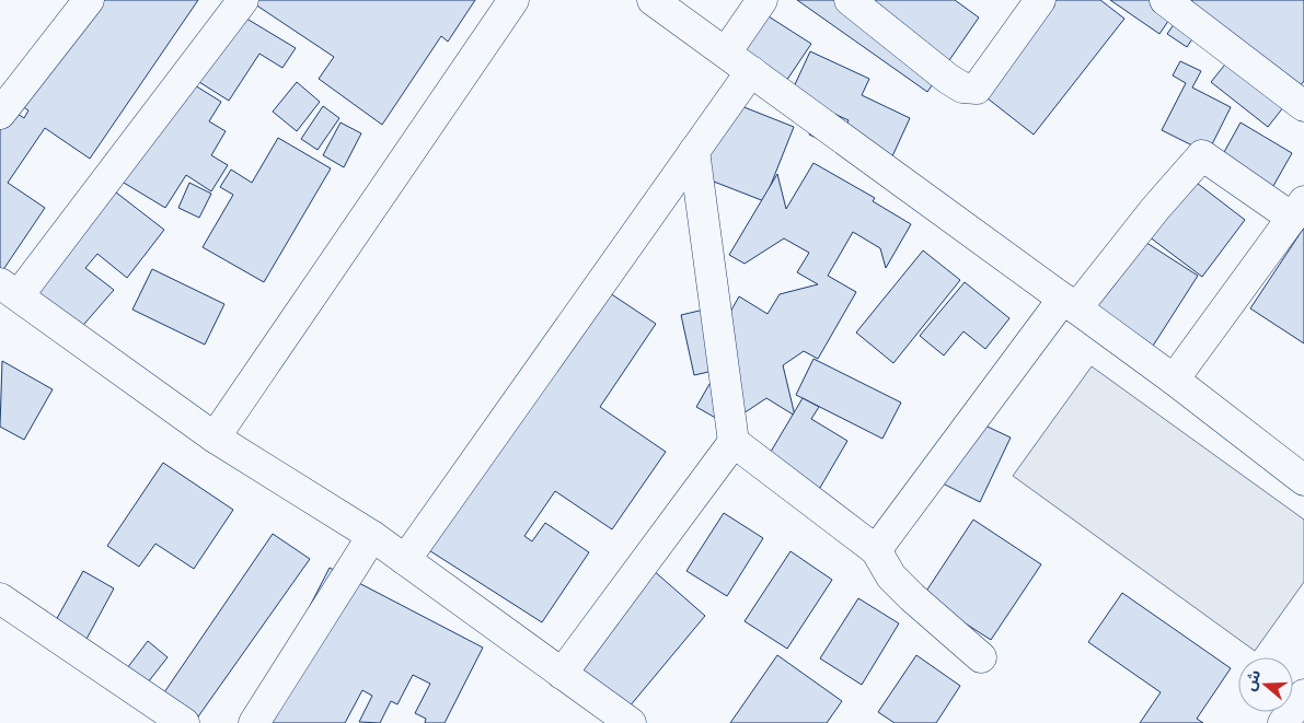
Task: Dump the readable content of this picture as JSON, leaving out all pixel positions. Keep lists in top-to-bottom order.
{
  "north": "left"
}
